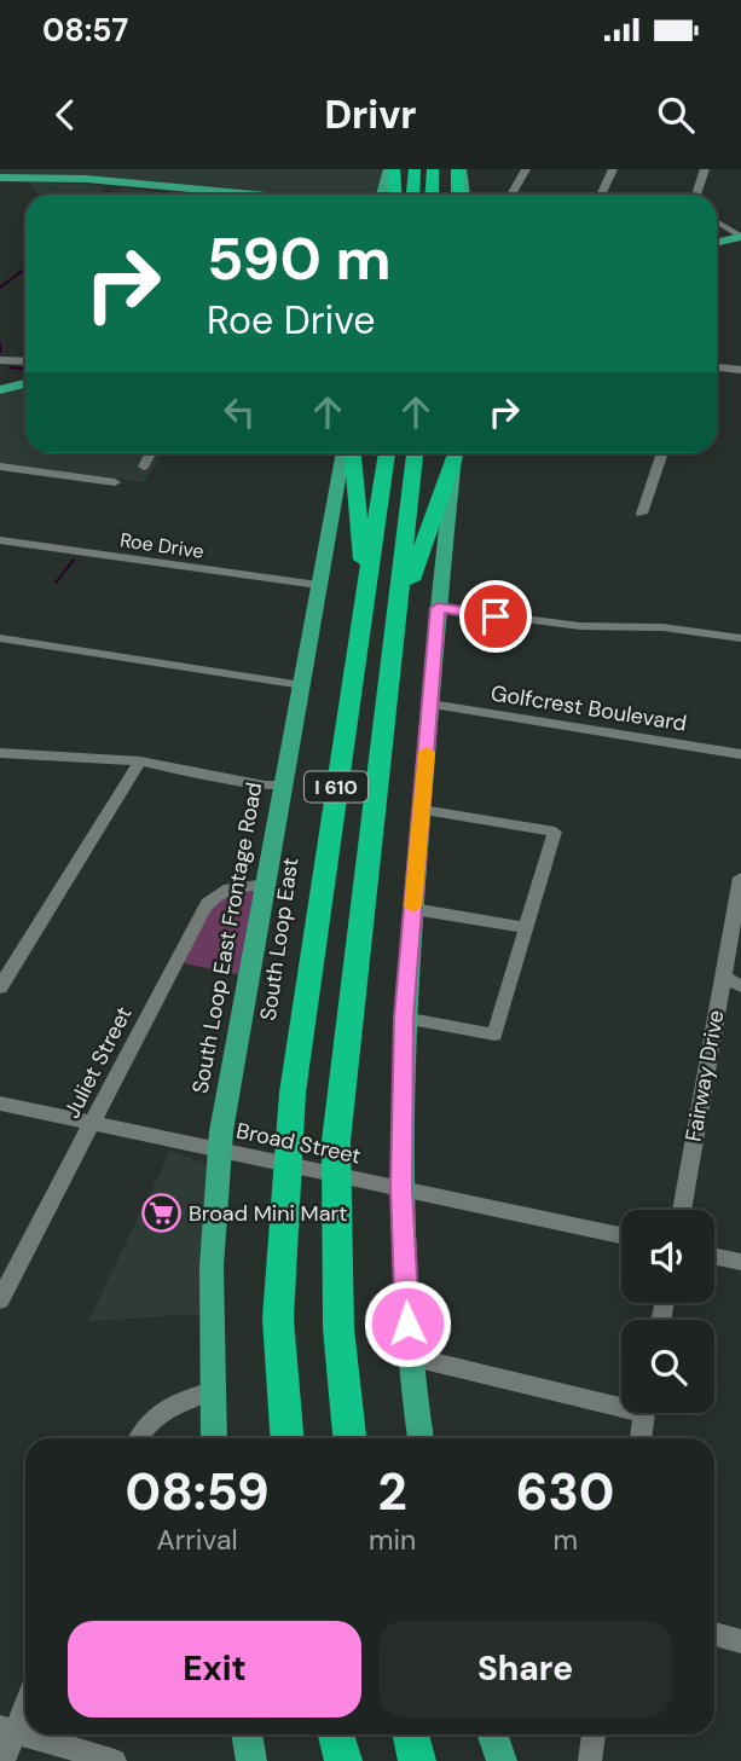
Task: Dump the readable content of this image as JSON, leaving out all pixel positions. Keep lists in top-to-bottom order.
{
  "streets": {
    "highway": ["I 610", "South Loop East"],
    "main road": ["South Loop East Frontage Road"],
    "street": [
      "Roe Drive",
      "Golfcrest Boulevard",
      "Juliet Street",
      "Fairway Drive",
      "Broad Street"
    ]
  },
  "crossings": [
    ["Roe Drive", "South Loop East Frontage Road"],
    ["South Loop East Frontage Road", "Juliet Street"],
    ["South Loop East Frontage Road", "Broad Street"],
    ["Juliet Street", "Broad Street"]
  ],
  "places": {
    "supermarket": ["Broad Mini Mart"]
  },
  "page": {
    "status": "08:57",
    "header": "Drivr",
    "turn": ["590 m", "Roe Drive"],
    "eta": [
      "08:59",
      "Arrival",
      "2",
      "min",
      "630",
      "m"
    ],
    "buttons": ["Exit", "Share"]
  }
}
